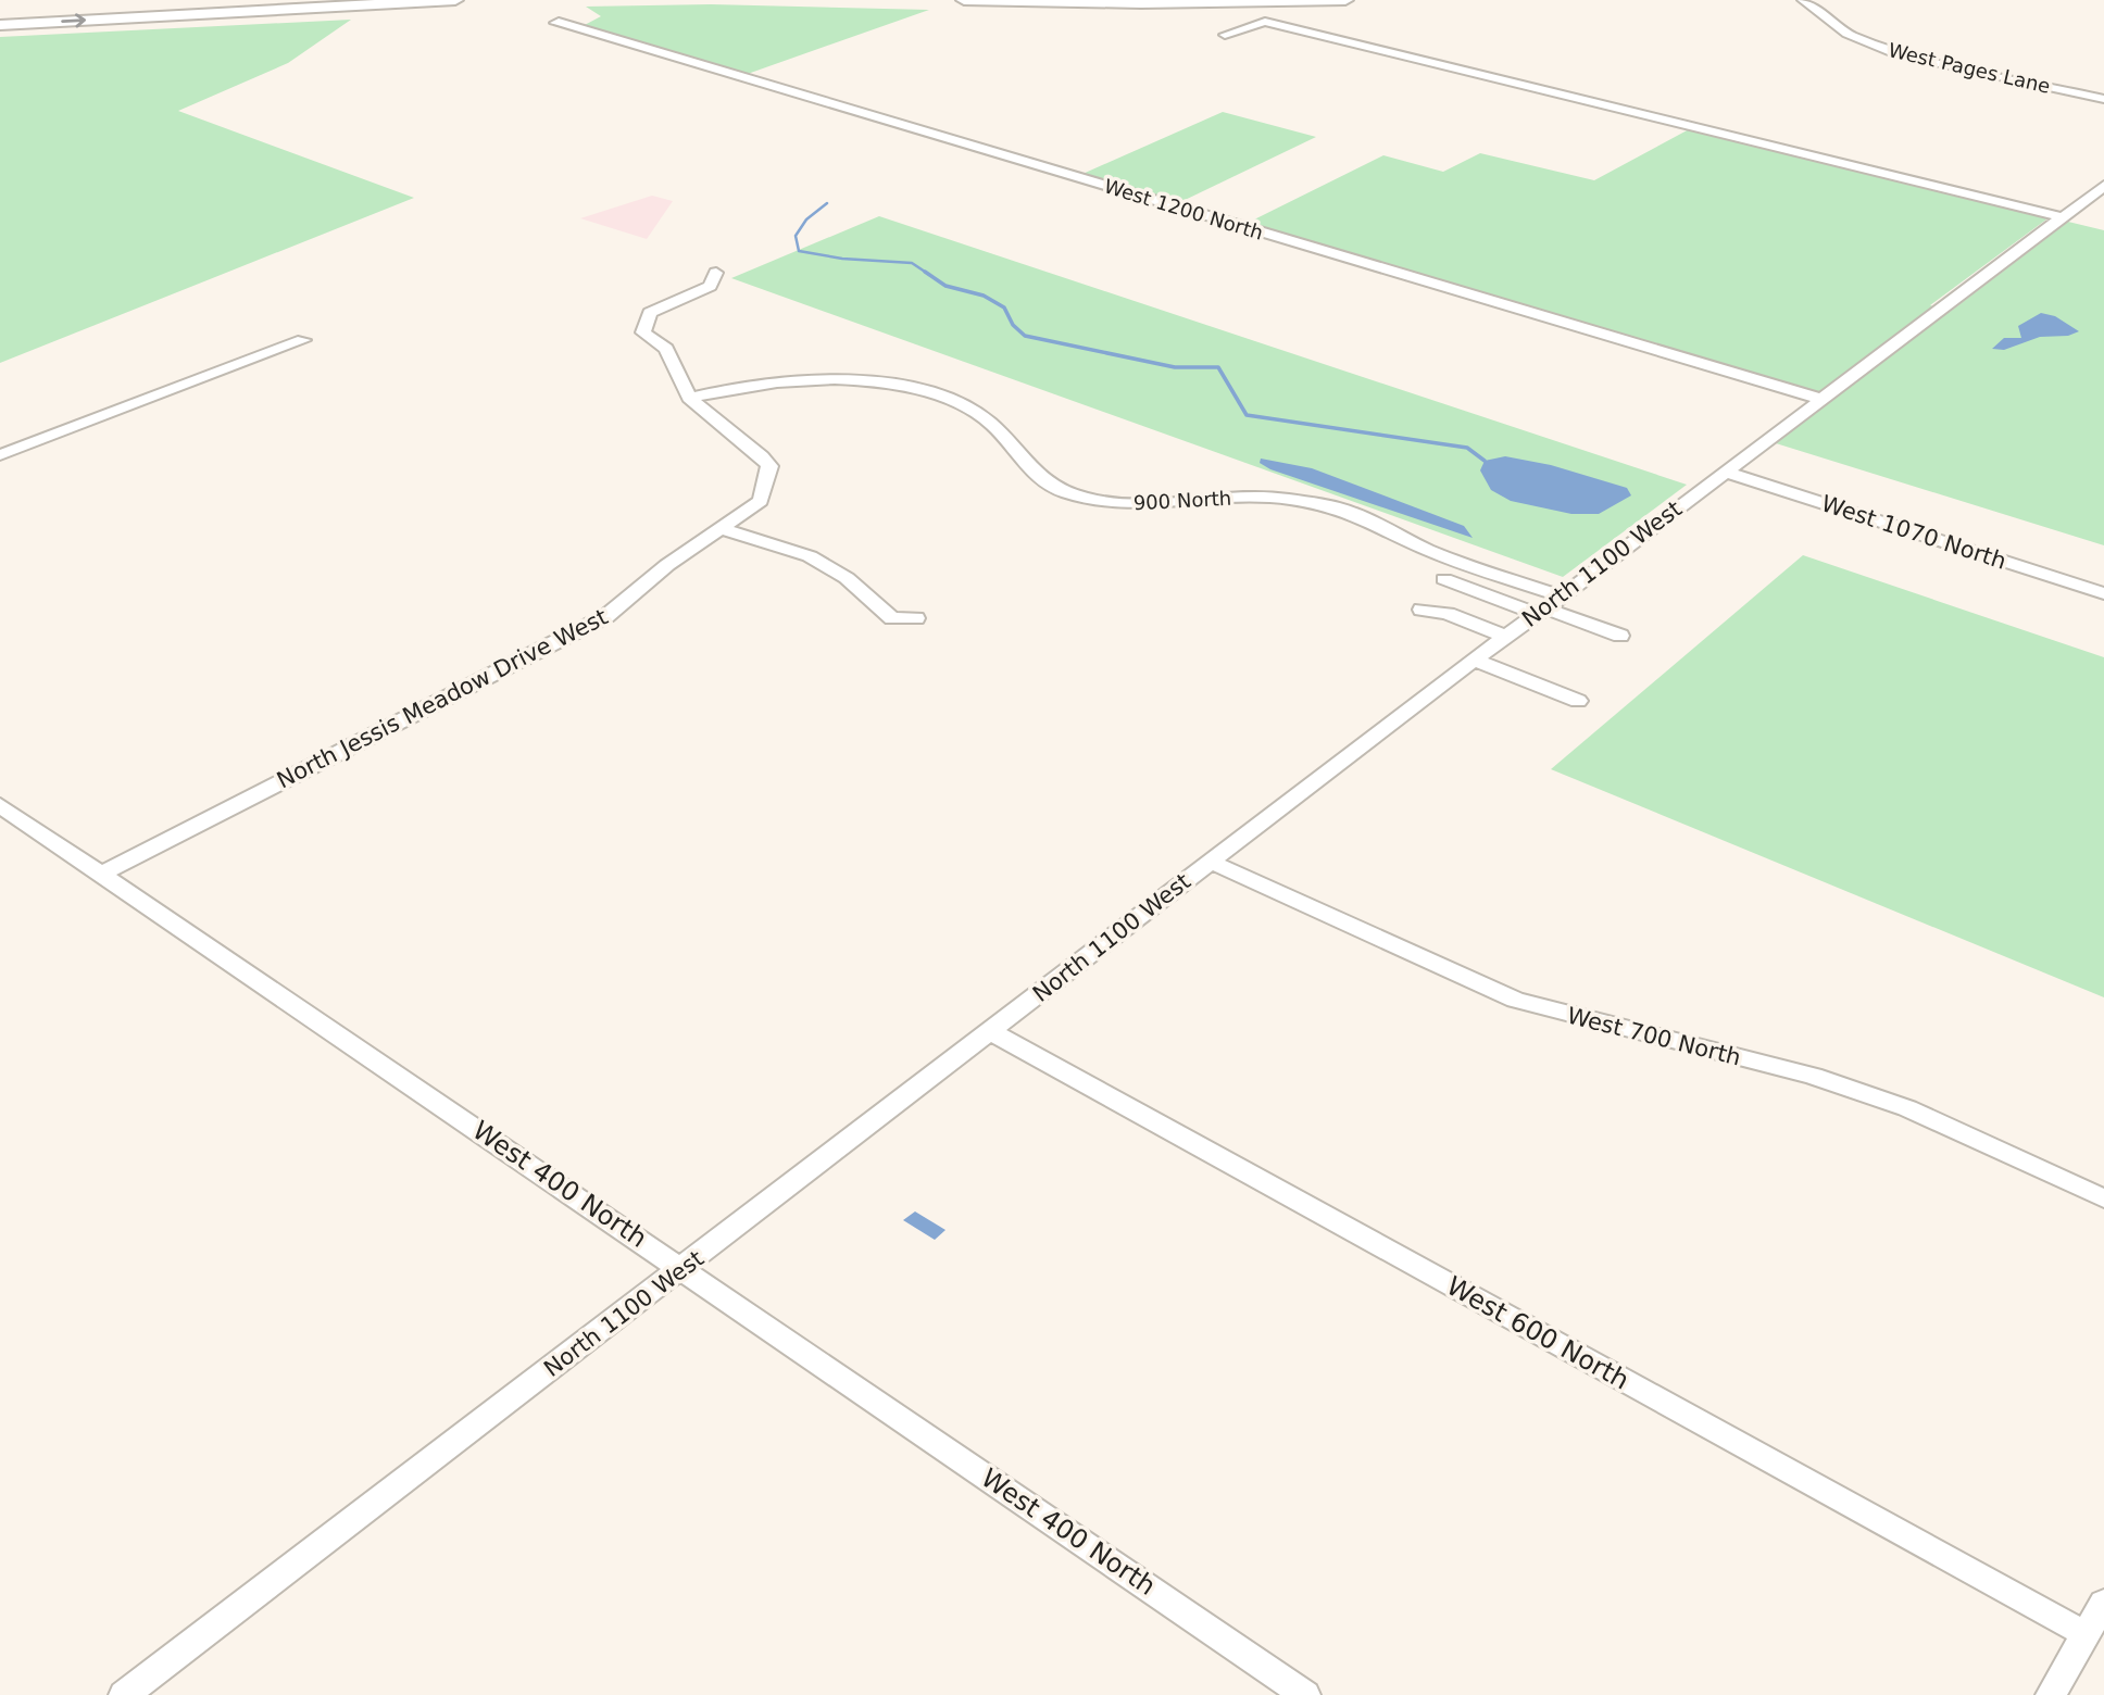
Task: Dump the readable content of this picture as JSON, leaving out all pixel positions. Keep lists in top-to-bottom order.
{
  "streets": {
    "street": [
      "West Pages Lane",
      "West 1200 North",
      "900 North",
      "West 1070 North",
      "North 1100 West",
      "North Jessis Meadow Drive West",
      "West 700 North",
      "West 400 North",
      "West 600 North"
    ]
  },
  "crossings": [
    ["West 1200 North", "North 1100 West"],
    ["900 North", "North 1100 West"],
    ["900 North", "North Jessis Meadow Drive West"],
    ["West 1070 North", "North 1100 West"],
    ["North 1100 West", "West 700 North"],
    ["North 1100 West", "West 400 North"],
    ["North 1100 West", "West 600 North"],
    ["North Jessis Meadow Drive West", "West 400 North"]
  ]
}
